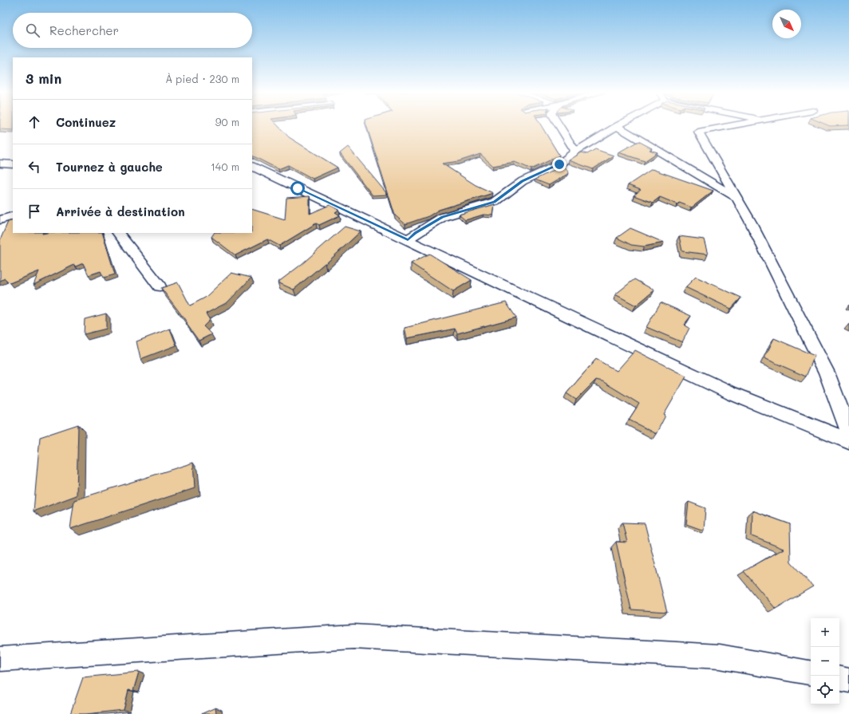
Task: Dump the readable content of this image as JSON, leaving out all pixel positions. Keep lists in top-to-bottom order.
{
  "north": "bottom right",
  "page": {
    "search": "Rechercher",
    "heading": ["3 min", "À pied · 230 m"],
    "list": [
      ["Continuez", "90 m"],
      ["Tournez à gauche", "140 m"],
      "Arrivée à destination"
    ],
    "map_buttons": ["+", "−"]
  }
}
